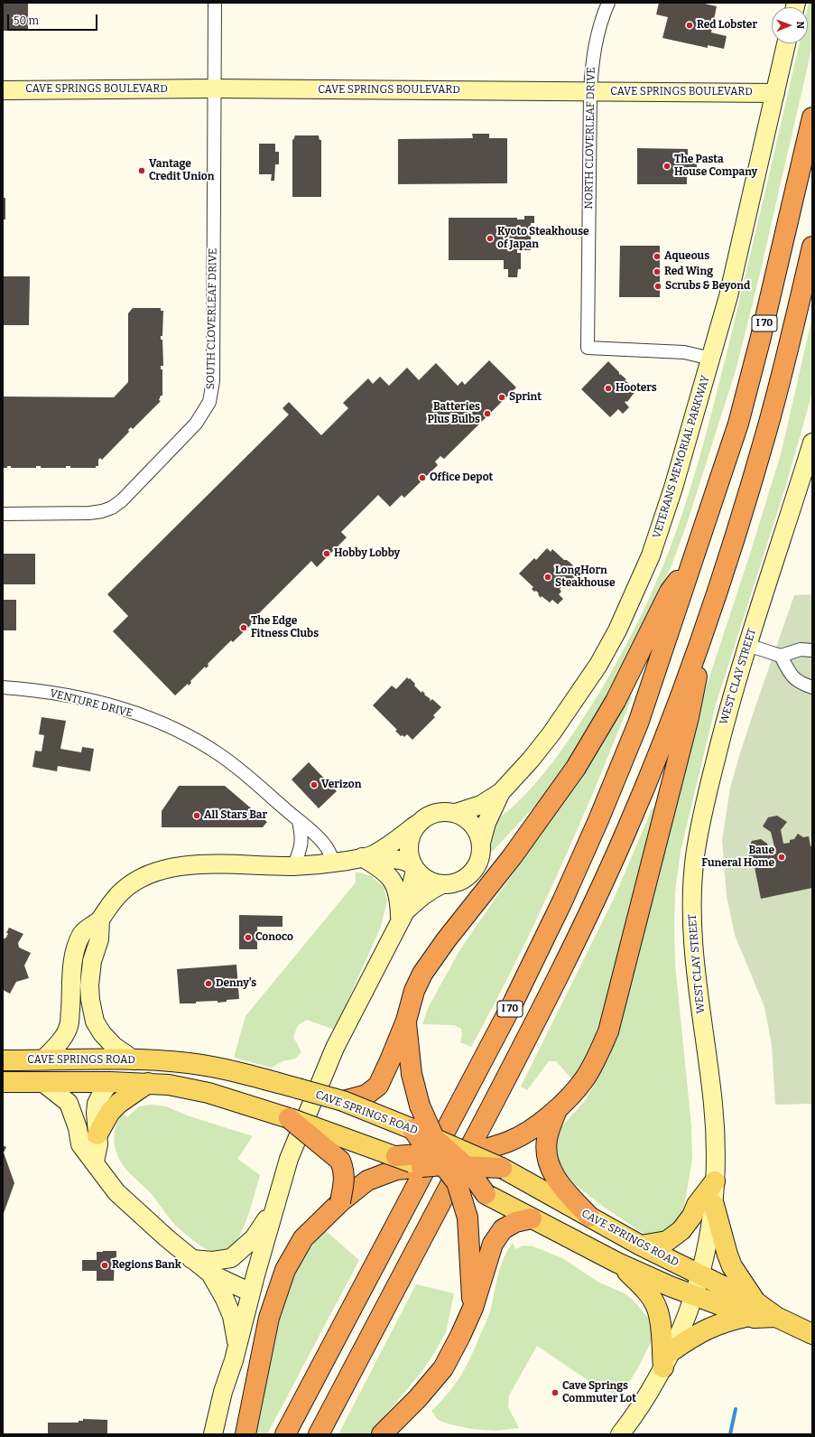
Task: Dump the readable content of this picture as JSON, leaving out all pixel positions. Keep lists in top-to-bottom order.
{
  "streets": {
    "highway": ["I 70"],
    "main road": [
      "CAVE SPRINGS BOULEVARD",
      "VETERANS MEMORIAL PARKWAY",
      "WEST CLAY STREET",
      "CAVE SPRINGS ROAD"
    ],
    "street": ["NORTH CLOVERLEAF DRIVE", "SOUTH CLOVERLEAF DRIVE", "VENTURE DRIVE"]
  },
  "crossings": [
    ["CAVE SPRINGS BOULEVARD", "NORTH CLOVERLEAF DRIVE"],
    ["CAVE SPRINGS BOULEVARD", "SOUTH CLOVERLEAF DRIVE"],
    ["CAVE SPRINGS BOULEVARD", "VETERANS MEMORIAL PARKWAY"],
    ["NORTH CLOVERLEAF DRIVE", "VETERANS MEMORIAL PARKWAY"],
    ["WEST CLAY STREET", "CAVE SPRINGS ROAD"]
  ],
  "places": [
    "Red Lobster",
    "The Pasta House Company",
    "Vantage Credit Union",
    "Kyoto Steakhouse of Japan",
    "Aqueous",
    "Red Wing",
    "Scrubs & Beyond",
    "Hooters",
    "Sprint",
    "Batteries Plus Bulbs",
    "Office Depot",
    "Hobby Lobby",
    "LongHorn Steakhouse",
    "The Edge Fitness Clubs",
    "Verizon",
    "All Stars Bar",
    "Baue Funeral Home",
    "Conoco",
    "Denny's",
    "Regions Bank",
    "Cave Springs Commuter Lot"
  ],
  "scale_bar": "50 m",
  "north": "right"
}
